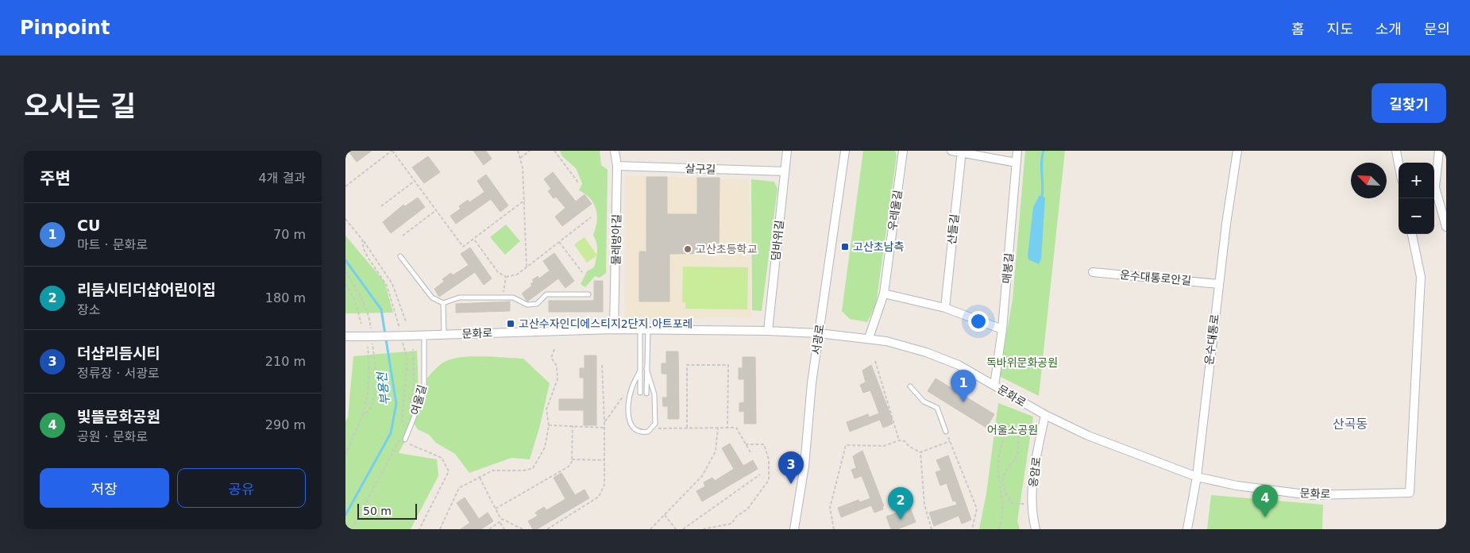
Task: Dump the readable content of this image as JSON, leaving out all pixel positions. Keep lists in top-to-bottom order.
{
  "streets": {
    "street": [
      "살구길",
      "우레울길",
      "산들길",
      "물레방아길",
      "덤바위길",
      "매봉길",
      "운수대통로안길",
      "문화로",
      "서광로",
      "운수대통로",
      "옹암로"
    ],
    "lane": ["여울길"]
  },
  "crossings": [
    ["살구길", "물레방아길"],
    ["살구길", "덤바위길"],
    ["우레울길", "문화로"],
    ["물레방아길", "문화로"],
    ["덤바위길", "문화로"],
    ["매봉길", "문화로"],
    ["운수대통로안길", "운수대통로"],
    ["문화로", "서광로"],
    ["문화로", "운수대통로"],
    ["문화로", "여울길"],
    ["문화로", "옹암로"]
  ],
  "districts": ["산곡동"],
  "water": ["부용천"],
  "parks": ["독바위문화공원", "어울소공원"],
  "places": {
    "transit": ["고산초남측", "고산수자인디에스티지2단지.아트포레"],
    "other": ["고산초등학교"]
  },
  "scale_bar": "50 m",
  "north": "top left",
  "page": {
    "header": "Pinpoint",
    "nav": [
      "홈",
      "지도",
      "소개",
      "문의"
    ],
    "title": "오시는 길",
    "buttons": [
      "길찾기",
      ["저장", "공유"]
    ],
    "heading": ["주변", "4개 결과"],
    "map_buttons": ["+", "−"],
    "list": [
      {
        "mark": "1",
        "name": "CU",
        "note": "마트 · 문화로",
        "value": "70 m"
      },
      {
        "mark": "2",
        "name": "리듬시티더샵어린이집",
        "note": "장소",
        "value": "180 m"
      },
      {
        "mark": "3",
        "name": "더샵리듬시티",
        "note": "정류장 · 서광로",
        "value": "210 m"
      },
      {
        "mark": "4",
        "name": "빛뜰문화공원",
        "note": "공원 · 문화로",
        "value": "290 m"
      }
    ],
    "pins": [
      "1",
      "3",
      "4",
      "2"
    ],
    "scale": "50 m"
  }
}
